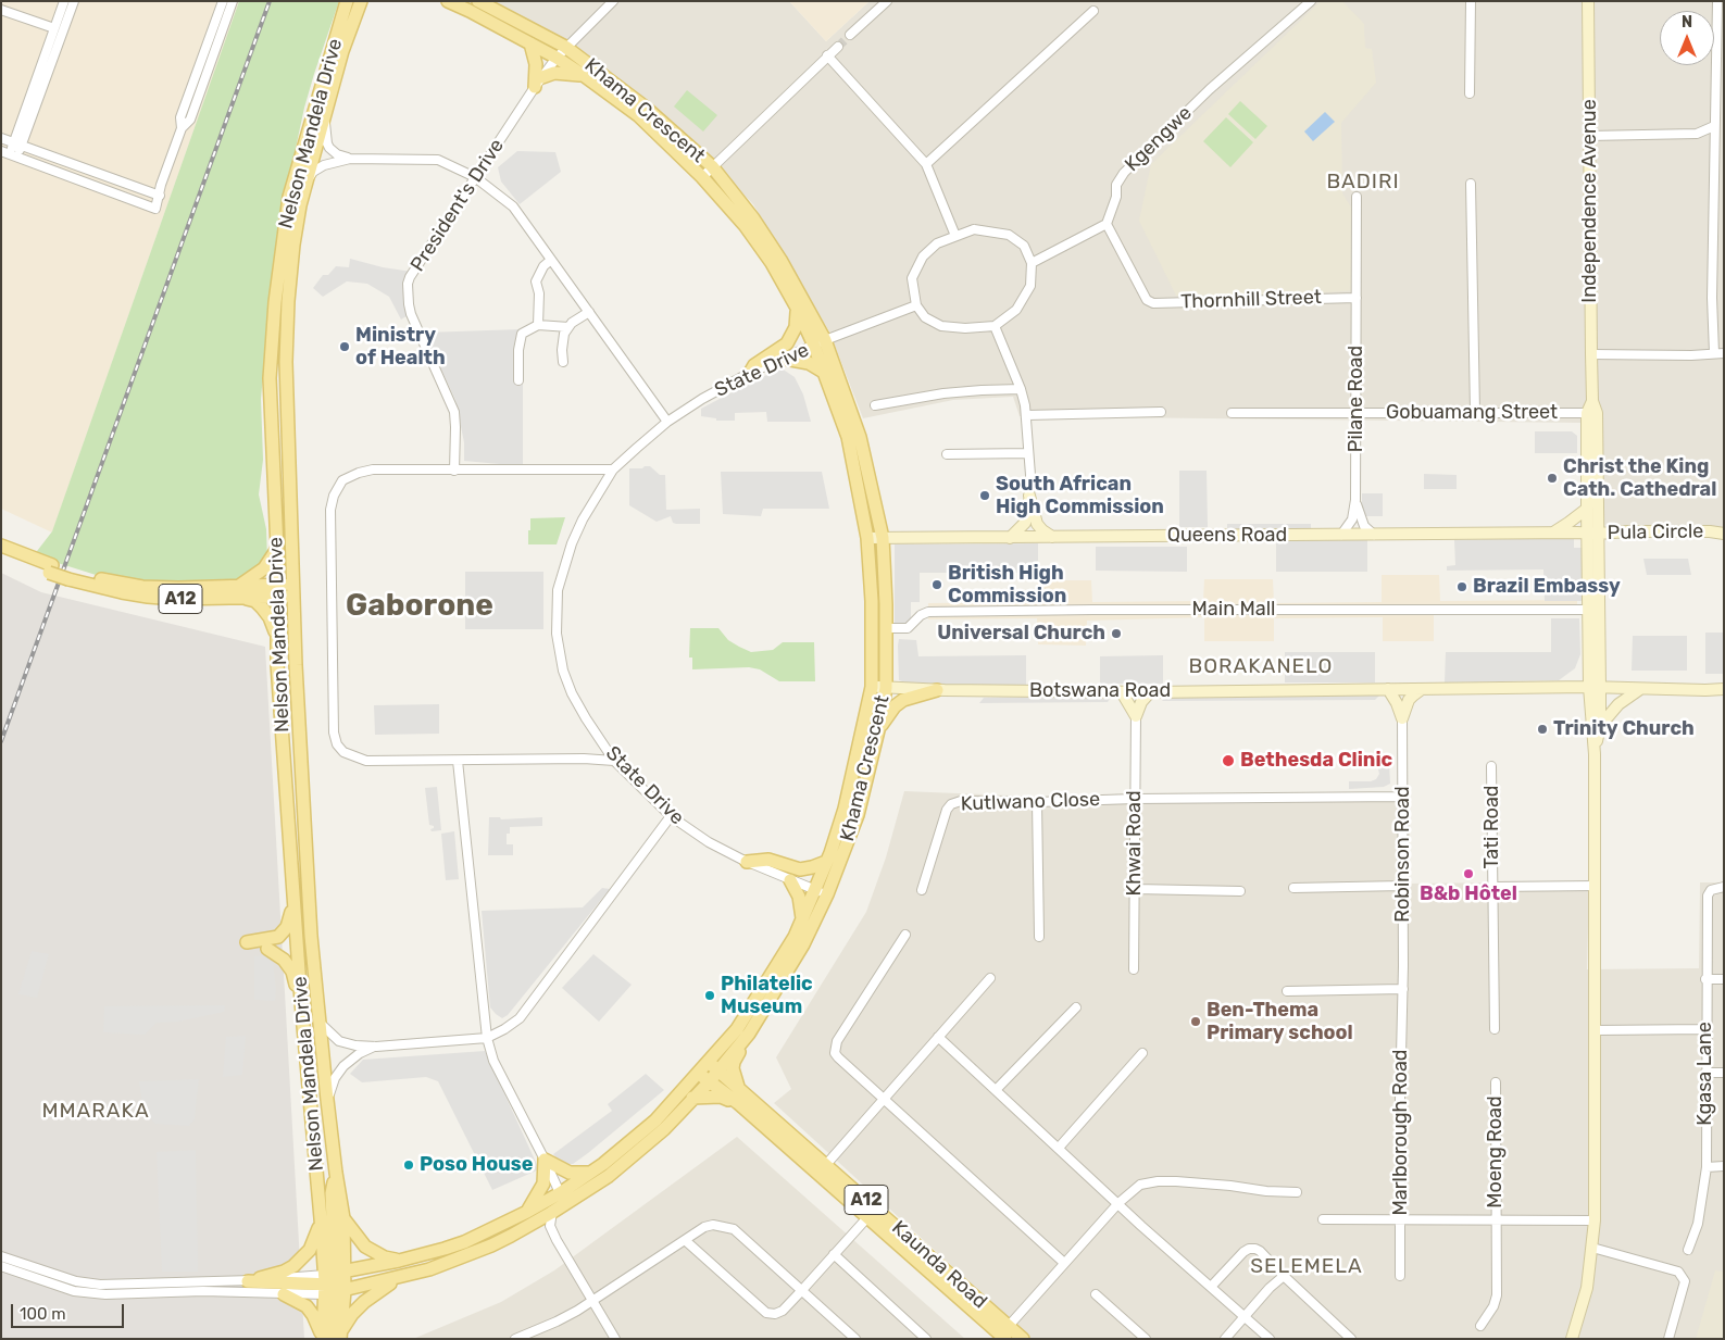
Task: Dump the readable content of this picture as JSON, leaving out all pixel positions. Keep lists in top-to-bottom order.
{
  "streets": {
    "main road": [
      "Khama Crescent",
      "Nelson Mandela Drive",
      "Independence Avenue",
      "Pula Circle",
      "Queens Road",
      "A12",
      "Botswana Road",
      "Kaunda Road"
    ],
    "street": [
      "Kgengwe",
      "President's Drive",
      "Thornhill Street",
      "State Drive",
      "Pilane Road",
      "Gobuamang Street",
      "Main Mall",
      "Kutlwano Close",
      "Tati Road",
      "Khwai Road",
      "Robinson Road",
      "Kgasa Lane",
      "Marlborough Road",
      "Moeng Road"
    ]
  },
  "crossings": [
    ["Khama Crescent", "Nelson Mandela Drive"],
    ["Khama Crescent", "President's Drive"],
    ["Khama Crescent", "State Drive"],
    ["Khama Crescent", "Queens Road"],
    ["Khama Crescent", "Main Mall"],
    ["Khama Crescent", "Botswana Road"],
    ["Khama Crescent", "Kaunda Road"],
    ["Nelson Mandela Drive", "A12"],
    ["Kgengwe", "Thornhill Street"],
    ["Independence Avenue", "Gobuamang Street"],
    ["Thornhill Street", "Pilane Road"],
    ["Pilane Road", "Gobuamang Street"],
    ["Pula Circle", "Queens Road"],
    ["Kutlwano Close", "Khwai Road"],
    ["Kutlwano Close", "Robinson Road"],
    ["Robinson Road", "Marlborough Road"]
  ],
  "districts": [
    "BADIRI",
    "Gaborone",
    "BORAKANELO",
    "MMARAKA",
    "SELEMELA"
  ],
  "places": [
    "Ministry of Health",
    "Christ the King Cath. Cathedral",
    "South African High Commission",
    "British High Commission",
    "Brazil Embassy",
    "Universal Church",
    "Trinity Church",
    "Bethesda Clinic",
    "B&b Hôtel",
    "Philatelic Museum",
    "Ben-Thema Primary school",
    "Poso House"
  ],
  "scale_bar": "100 m",
  "north": "top"
}
